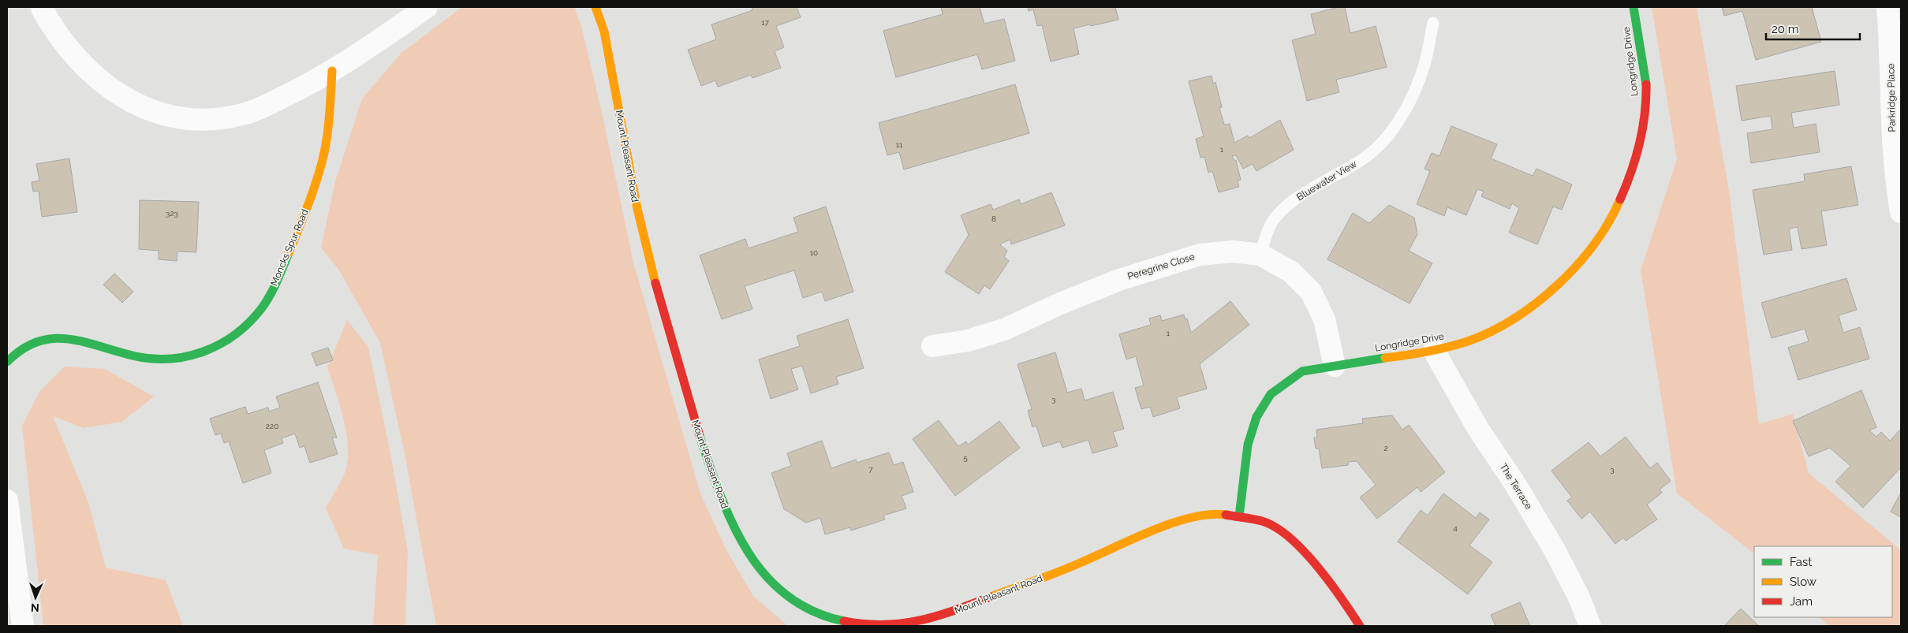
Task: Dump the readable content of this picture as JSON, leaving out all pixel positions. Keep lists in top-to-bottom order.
{
  "streets": {
    "street": [
      "Longridge Drive",
      "Parkridge Place",
      "Mount Pleasant Road",
      "Moncks Spur Road",
      "Peregrine Close",
      "The Terrace"
    ],
    "lane": ["Bluewater View"]
  },
  "crossings": [
    ["Longridge Drive", "Mount Pleasant Road"],
    ["Longridge Drive", "Peregrine Close"],
    ["Longridge Drive", "The Terrace"],
    ["Bluewater View", "Peregrine Close"]
  ],
  "house_numbers": [
    "17",
    "11",
    "1",
    "323",
    "8",
    "10",
    "1",
    "3",
    "220",
    "2",
    "5",
    "7",
    "3",
    "4"
  ],
  "legend": ["Fast", "Slow", "Jam"],
  "scale_bar": "20 m",
  "north": "bottom"
}
